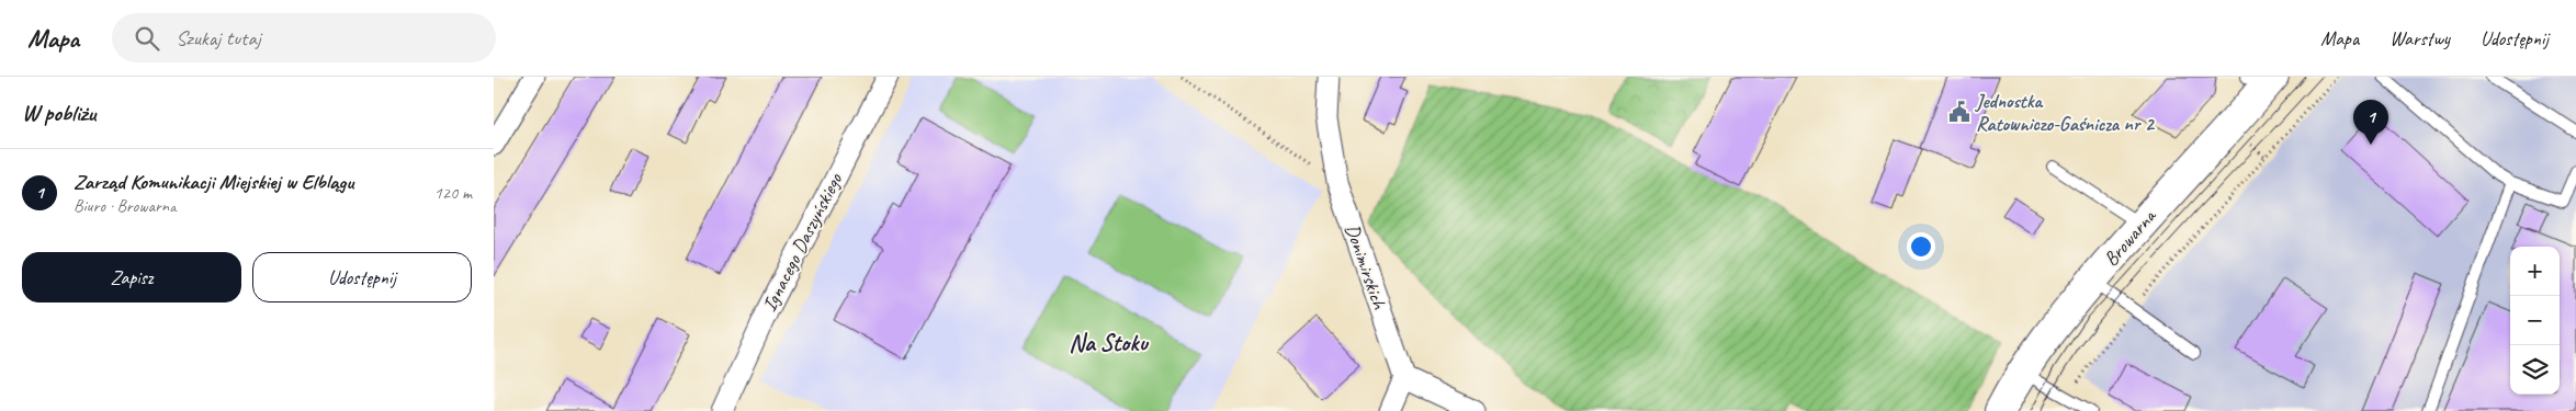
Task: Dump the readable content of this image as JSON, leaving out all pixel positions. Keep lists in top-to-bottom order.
{
  "streets": {
    "main road": ["Browarna"],
    "street": ["Ignacego Daszyńskiego", "Donimirskich"]
  },
  "districts": ["Na Stoku"],
  "places": {
    "public building": ["Jednostka Ratowniczo-Gaśnicza nr 2"]
  },
  "page": {
    "header": "Mapa",
    "search": "Szukaj tutaj",
    "nav": ["Mapa", "Warstwy", "Udostępnij"],
    "heading": "W pobliżu",
    "pins": "1",
    "list": [
      {
        "mark": "1",
        "name": "Zarząd Komunikacji Miejskiej w Elblągu",
        "note": "Biuro · Browarna",
        "value": "120 m"
      }
    ],
    "buttons": ["Zapisz", "Udostępnij"],
    "map_buttons": ["+", "−"]
  }
}
